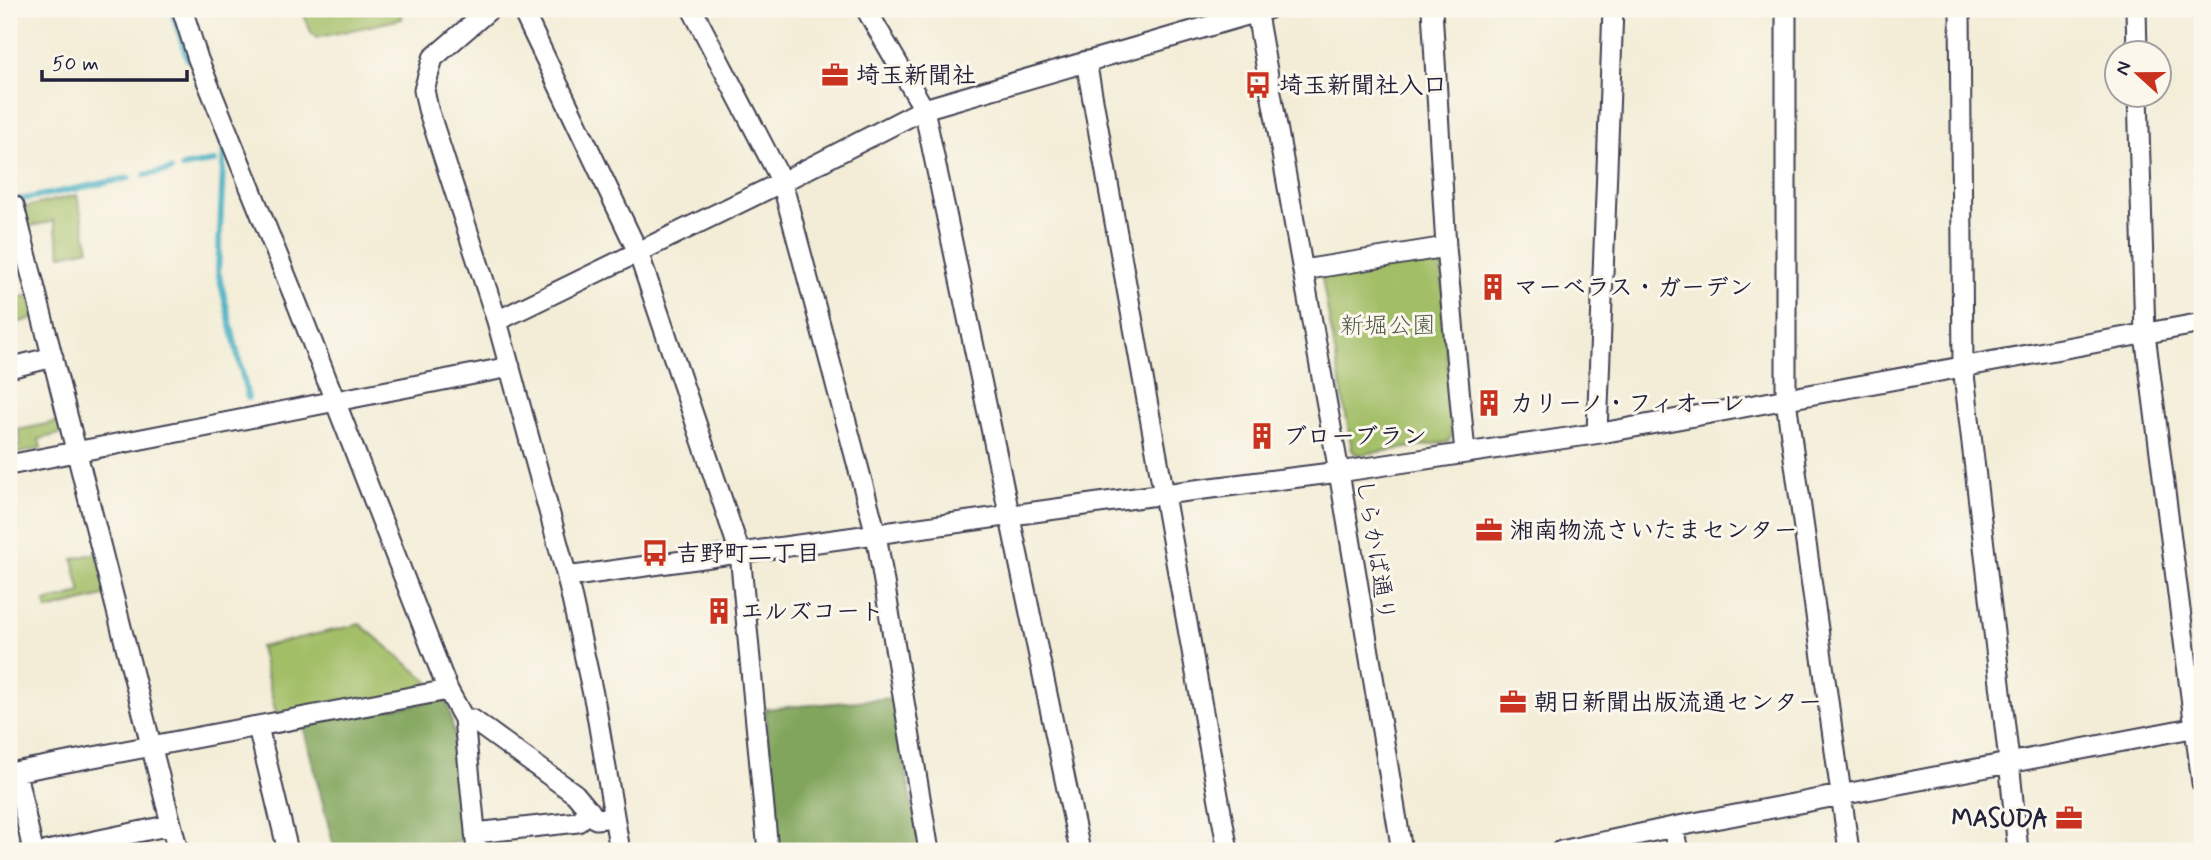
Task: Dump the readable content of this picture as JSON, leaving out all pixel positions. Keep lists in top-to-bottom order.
{
  "streets": {
    "street": ["しらかば通り"]
  },
  "parks": ["新堀公園"],
  "places": {
    "office": [
      "埼玉新聞社",
      "湘南物流さいたまセンター",
      "朝日新聞出版流通センター",
      "MASUDA"
    ],
    "bus stop": ["埼玉新聞社入口", "吉野町二丁目"],
    "building": [
      "マーベラス・ガーデン",
      "カリーノ・フィオーレ",
      "ブローブラン",
      "エルズコート"
    ]
  },
  "scale_bar": "50 m",
  "north": "left"
}
